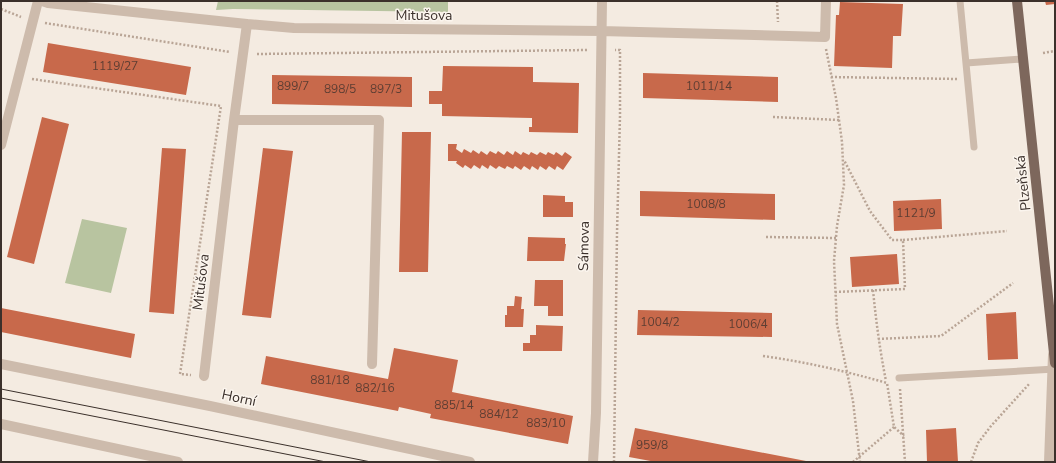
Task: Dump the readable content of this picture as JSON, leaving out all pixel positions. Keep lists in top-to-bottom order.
{
  "streets": {
    "main road": ["Plzeňská"],
    "street": ["Mitušova", "Sámova", "Horní"]
  },
  "crossings": [
    ["Mitušova", "Sámova"]
  ],
  "house_numbers": [
    "1119/27",
    "899/7",
    "1011/14",
    "898/5",
    "897/3",
    "1008/8",
    "1121/9",
    "1004/2",
    "1006/4",
    "881/18",
    "882/16",
    "885/14",
    "884/12",
    "883/10",
    "959/8"
  ]
}
